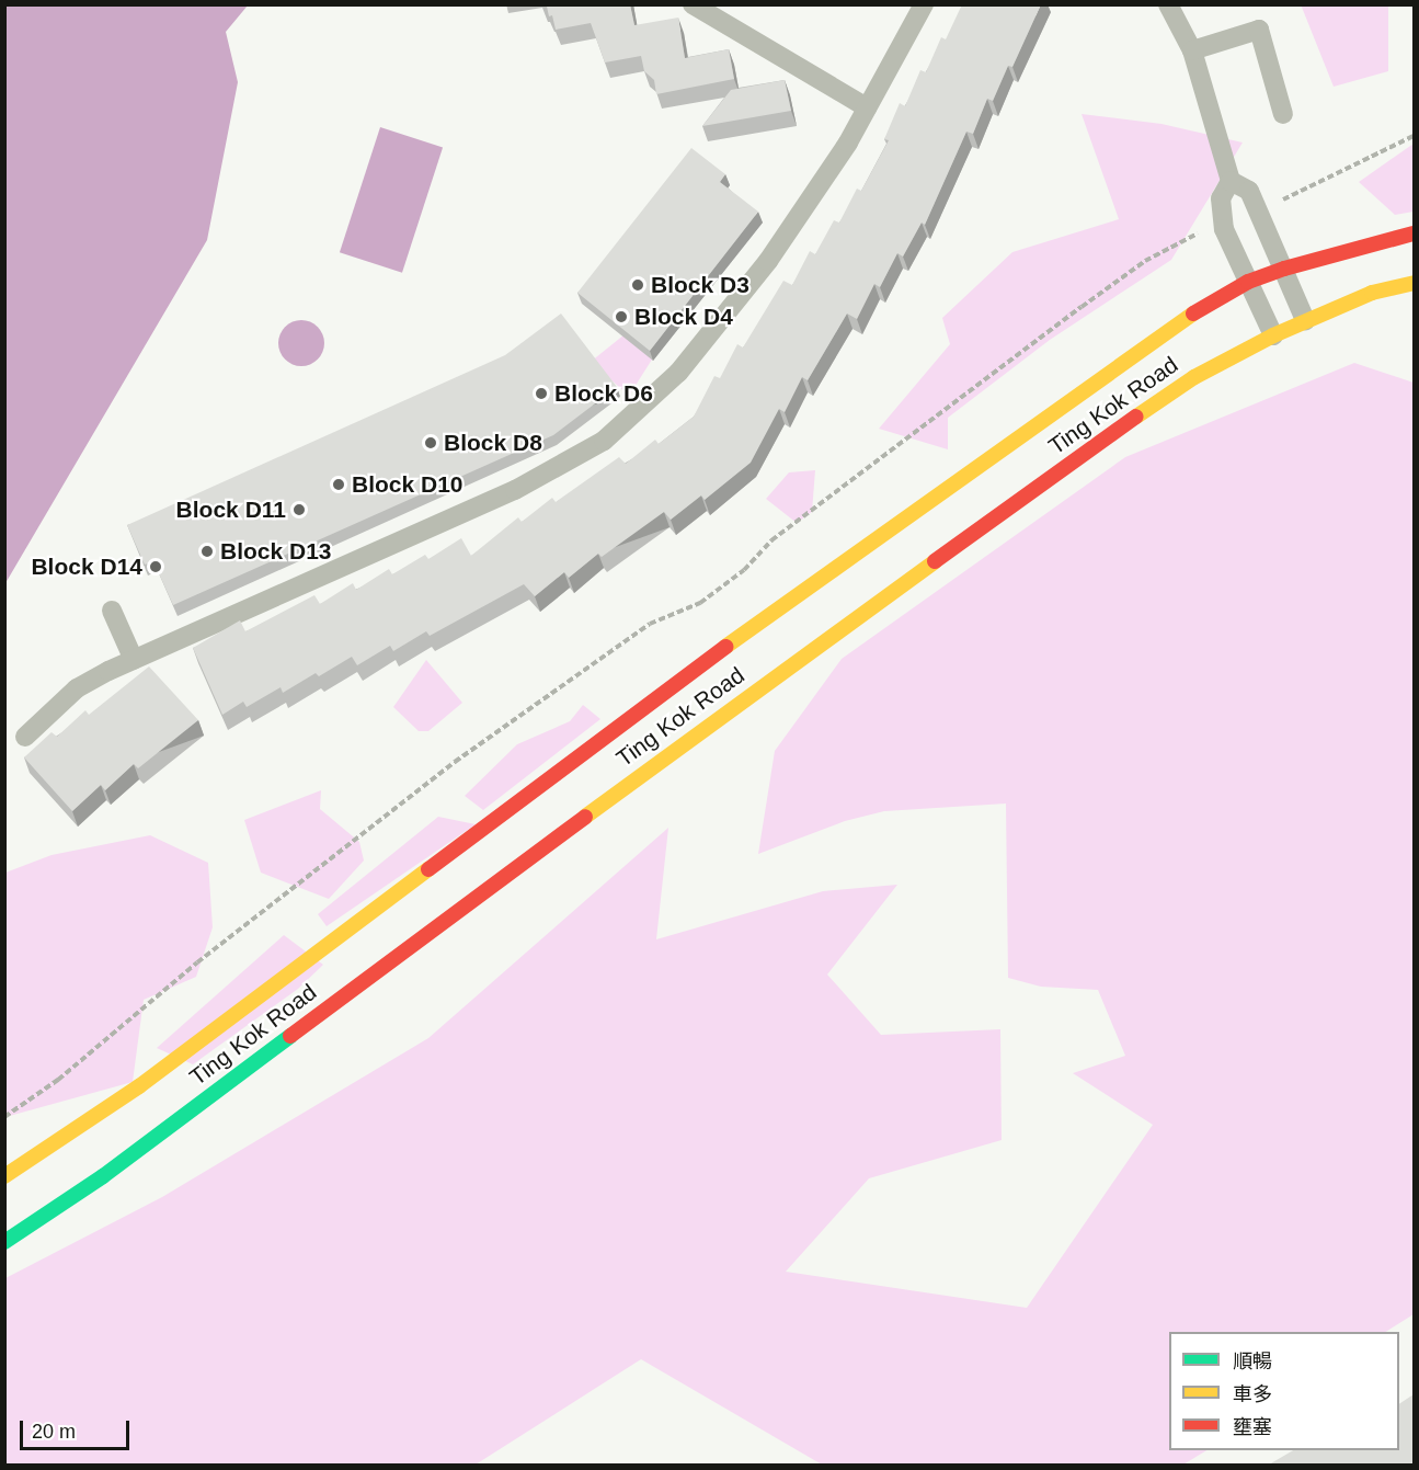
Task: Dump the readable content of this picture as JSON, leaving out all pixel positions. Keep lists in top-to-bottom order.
{
  "streets": {
    "main road": ["Ting Kok Road"]
  },
  "places": [
    "Block D3",
    "Block D4",
    "Block D6",
    "Block D8",
    "Block D10",
    "Block D11",
    "Block D13",
    "Block D14"
  ],
  "legend": ["順暢", "車多", "壅塞"],
  "scale_bar": "20 m"
}
